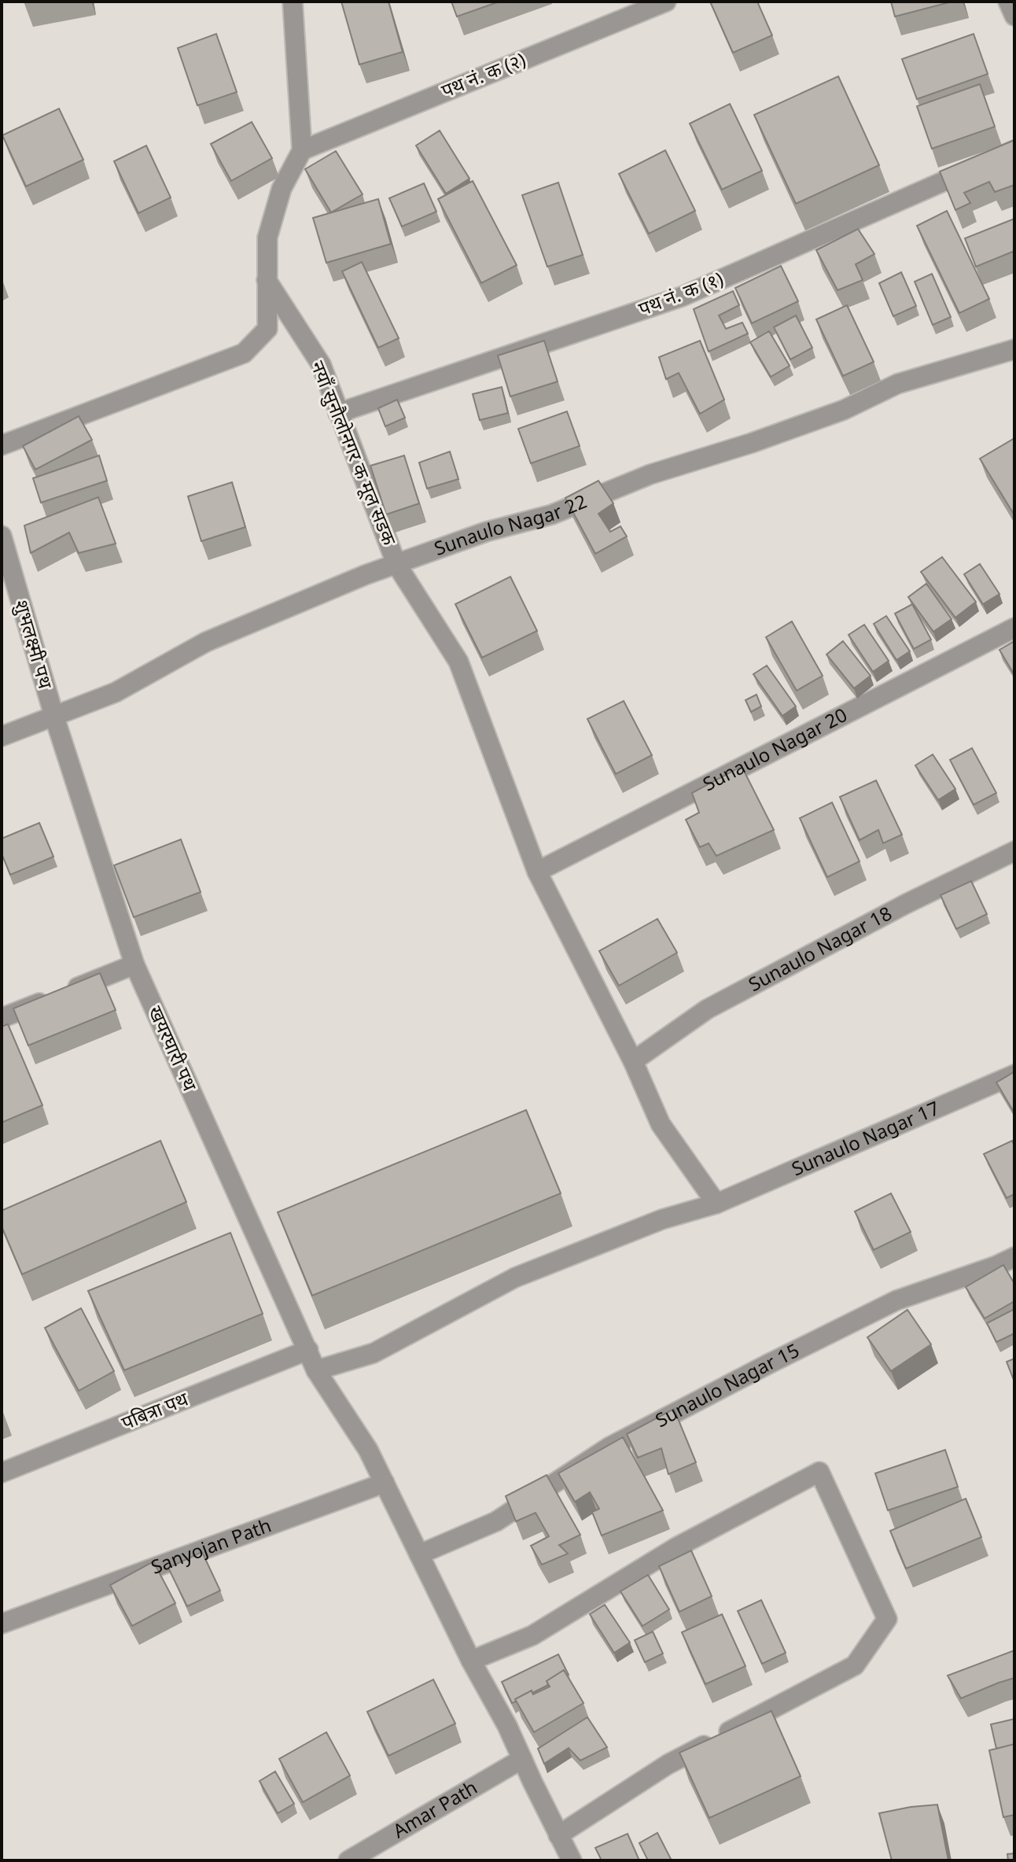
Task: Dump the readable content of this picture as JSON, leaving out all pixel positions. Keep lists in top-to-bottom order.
{
  "streets": {
    "street": [
      "पथ नं. क (२)",
      "पथ नं. क (१)",
      "नयाँ सुनौलोनगर क मूल सडक",
      "Sunaulo Nagar 22",
      "शुभलक्ष्मी पथ",
      "Sunaulo Nagar 20",
      "Sunaulo Nagar 18",
      "खयरघारी पथ",
      "Sunaulo Nagar 17",
      "Sunaulo Nagar 15",
      "पबित्रा पथ",
      "Sanyojan Path",
      "Amar Path"
    ]
  },
  "crossings": [
    ["पथ नं. क (१)", "नयाँ सुनौलोनगर क मूल सडक"],
    ["नयाँ सुनौलोनगर क मूल सडक", "Sunaulo Nagar 22"],
    ["नयाँ सुनौलोनगर क मूल सडक", "Sunaulo Nagar 20"],
    ["नयाँ सुनौलोनगर क मूल सडक", "Sunaulo Nagar 18"],
    ["नयाँ सुनौलोनगर क मूल सडक", "Sunaulo Nagar 17"],
    ["Sunaulo Nagar 22", "शुभलक्ष्मी पथ"],
    ["Sunaulo Nagar 22", "खयरघारी पथ"],
    ["शुभलक्ष्मी पथ", "खयरघारी पथ"],
    ["खयरघारी पथ", "Sunaulo Nagar 17"],
    ["खयरघारी पथ", "Sunaulo Nagar 15"],
    ["खयरघारी पथ", "पबित्रा पथ"],
    ["खयरघारी पथ", "Sanyojan Path"],
    ["खयरघारी पथ", "Amar Path"]
  ]
}
